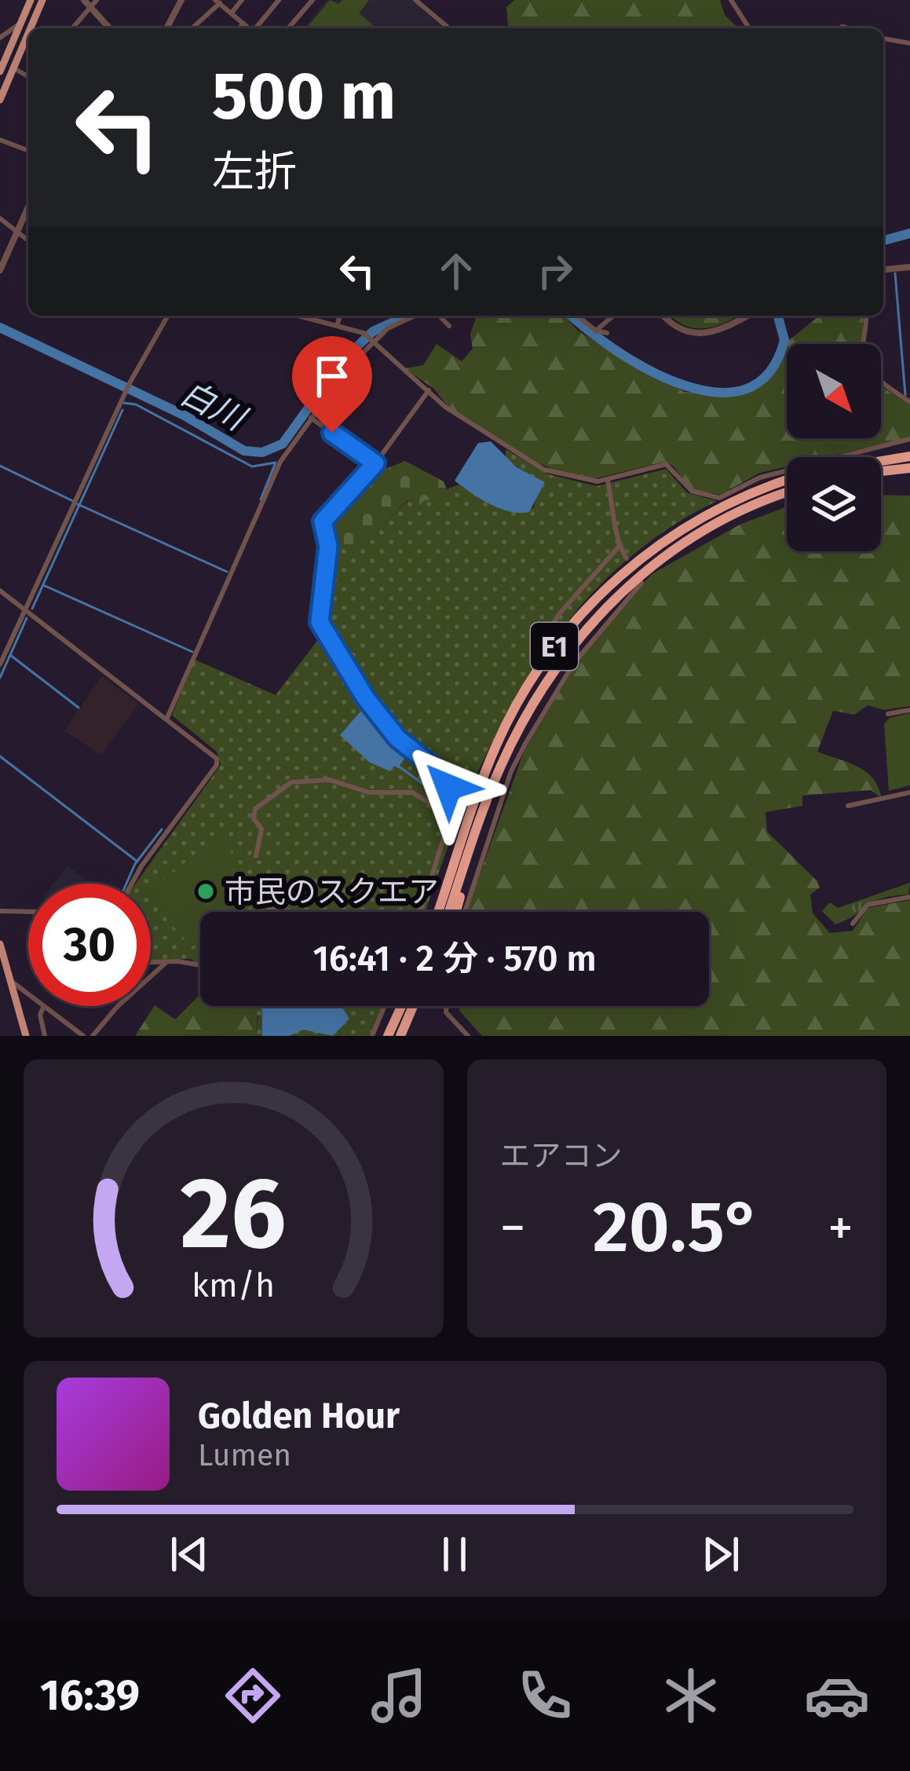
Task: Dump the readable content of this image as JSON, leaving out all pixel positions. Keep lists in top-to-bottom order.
{
  "streets": {
    "highway": ["E1"]
  },
  "water": ["白川"],
  "places": ["市民のスクエア"],
  "north": "bottom right",
  "page": {
    "turn": ["500 m", "左折"],
    "limit": "30",
    "trip": "16:41 · 2 分 · 570 m",
    "tile": "エアコン",
    "heat": ["−", "20.5°", "+"],
    "song": ["Golden Hour", "Lumen"],
    "tabs": "16:39",
    "gauge": ["26", "km/h"]
  }
}
